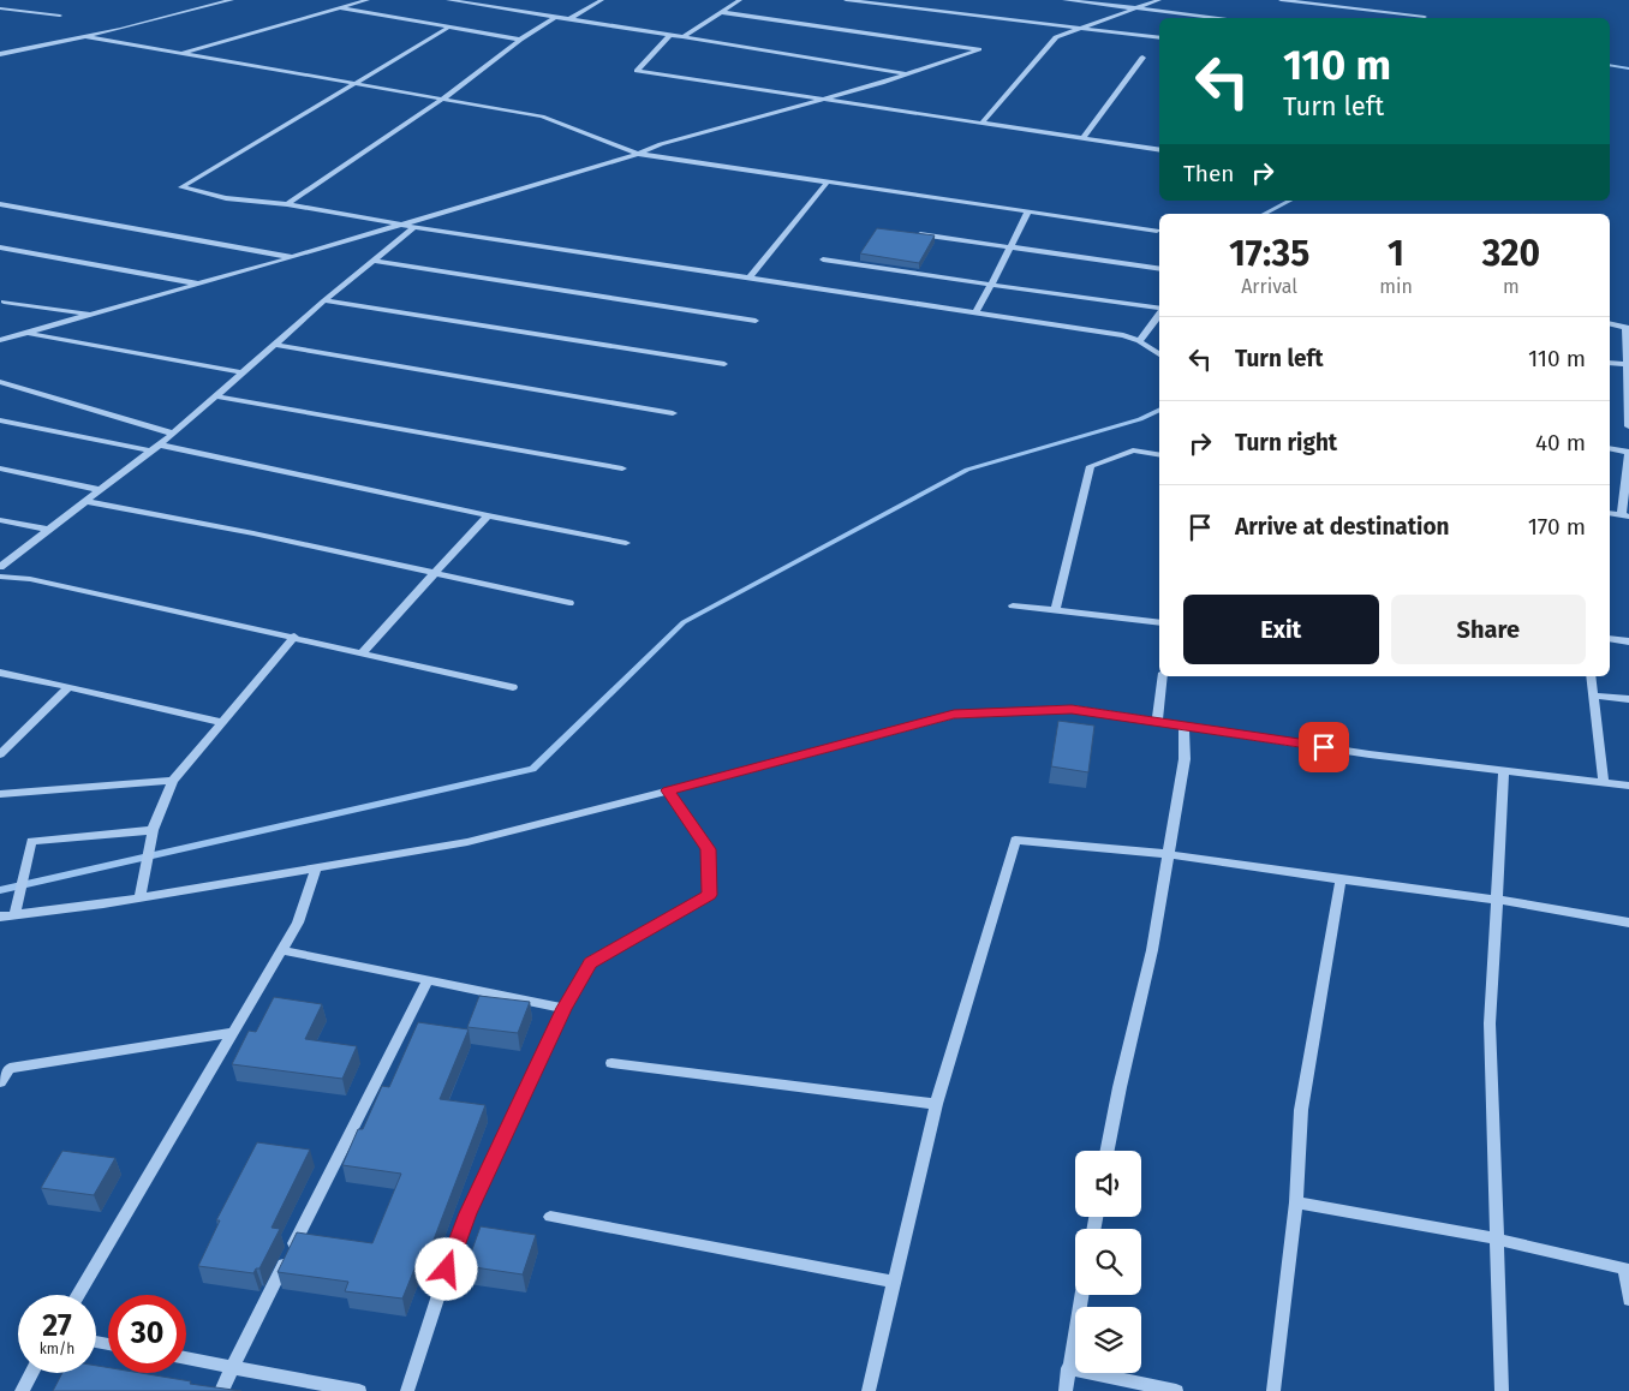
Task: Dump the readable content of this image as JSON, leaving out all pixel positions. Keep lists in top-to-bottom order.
{
  "page": {
    "turn": ["110 m", "Turn left"],
    "then": "Then",
    "eta": [
      "17:35",
      "Arrival",
      "1",
      "min",
      "320",
      "m"
    ],
    "list": [
      {
        "name": "Turn left",
        "value": "110 m"
      },
      {
        "name": "Turn right",
        "value": "40 m"
      },
      {
        "name": "Arrive at destination",
        "value": "170 m"
      }
    ],
    "buttons": ["Exit", "Share"],
    "speed": "27 km/h",
    "limit": "30"
  }
}
